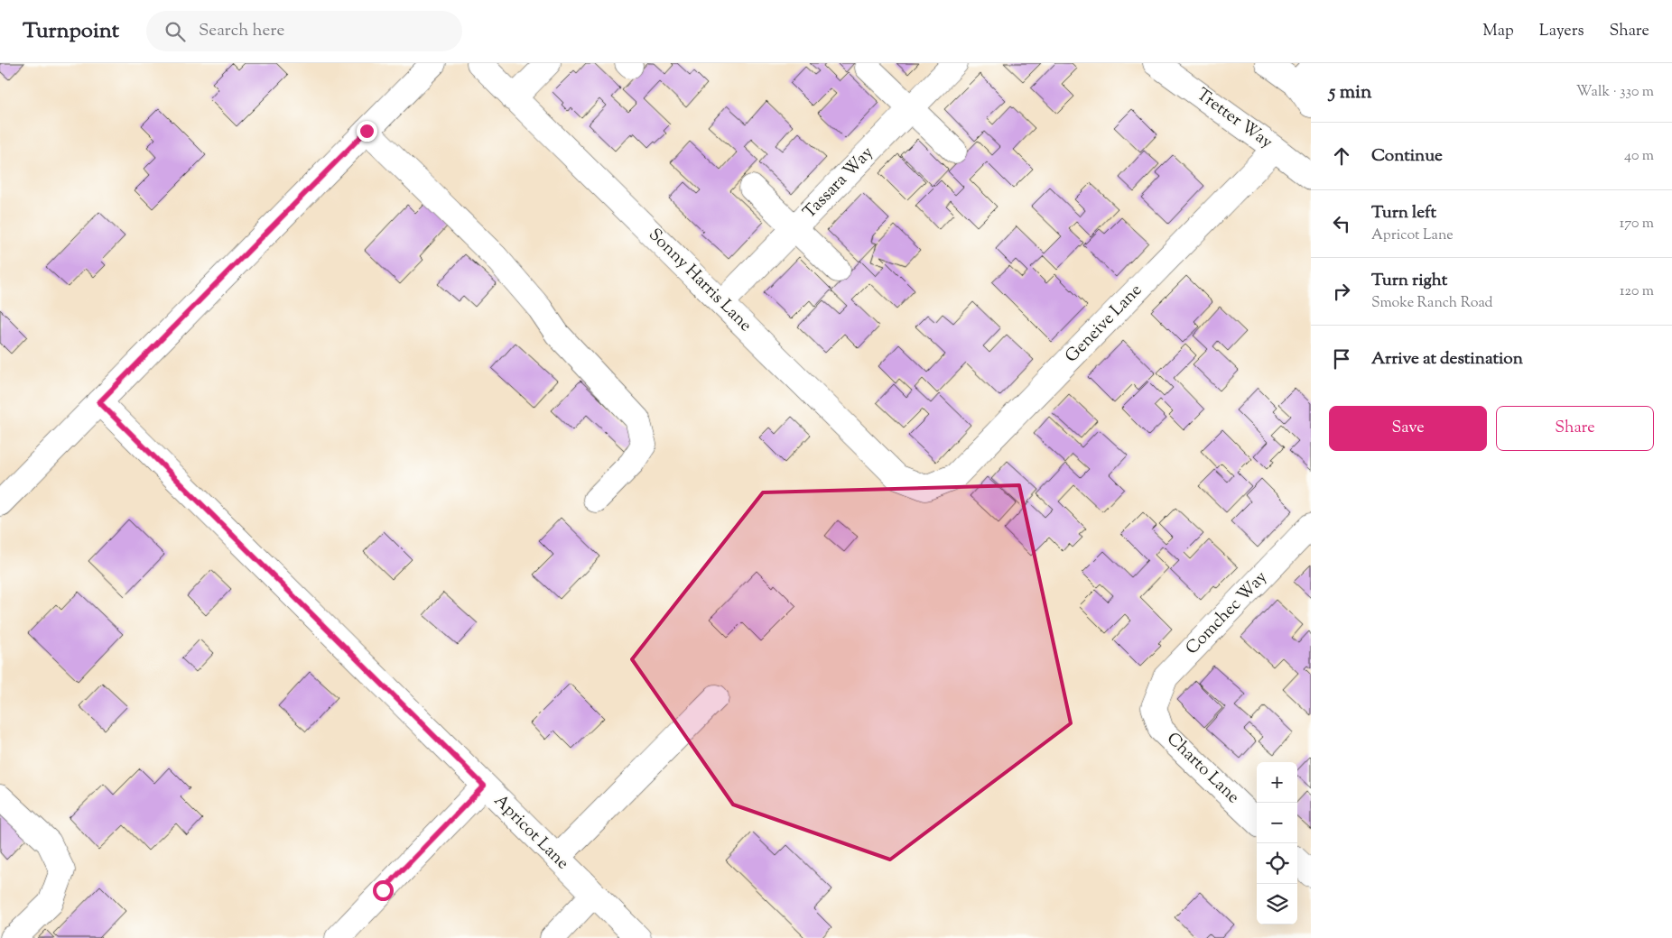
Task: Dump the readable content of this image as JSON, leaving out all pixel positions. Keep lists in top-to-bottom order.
{
  "streets": {
    "street": [
      "Tretter Way",
      "Tassara Way",
      "Sonny Harris Lane",
      "Geneive Lane",
      "Comchec Way",
      "Charto Lane",
      "Apricot Lane"
    ]
  },
  "crossings": [
    ["Tretter Way", "Geneive Lane"],
    ["Tassara Way", "Sonny Harris Lane"],
    ["Sonny Harris Lane", "Geneive Lane"],
    ["Comchec Way", "Charto Lane"]
  ],
  "page": {
    "header": "Turnpoint",
    "search": "Search here",
    "nav": ["Map", "Layers", "Share"],
    "heading": ["5 min", "Walk · 330 m"],
    "list": [
      ["Continue", "40 m"],
      ["Turn left", "Apricot Lane", "170 m"],
      ["Turn right", "Smoke Ranch Road", "120 m"],
      "Arrive at destination"
    ],
    "buttons": ["Save", "Share"],
    "map_buttons": ["+", "−"]
  }
}
